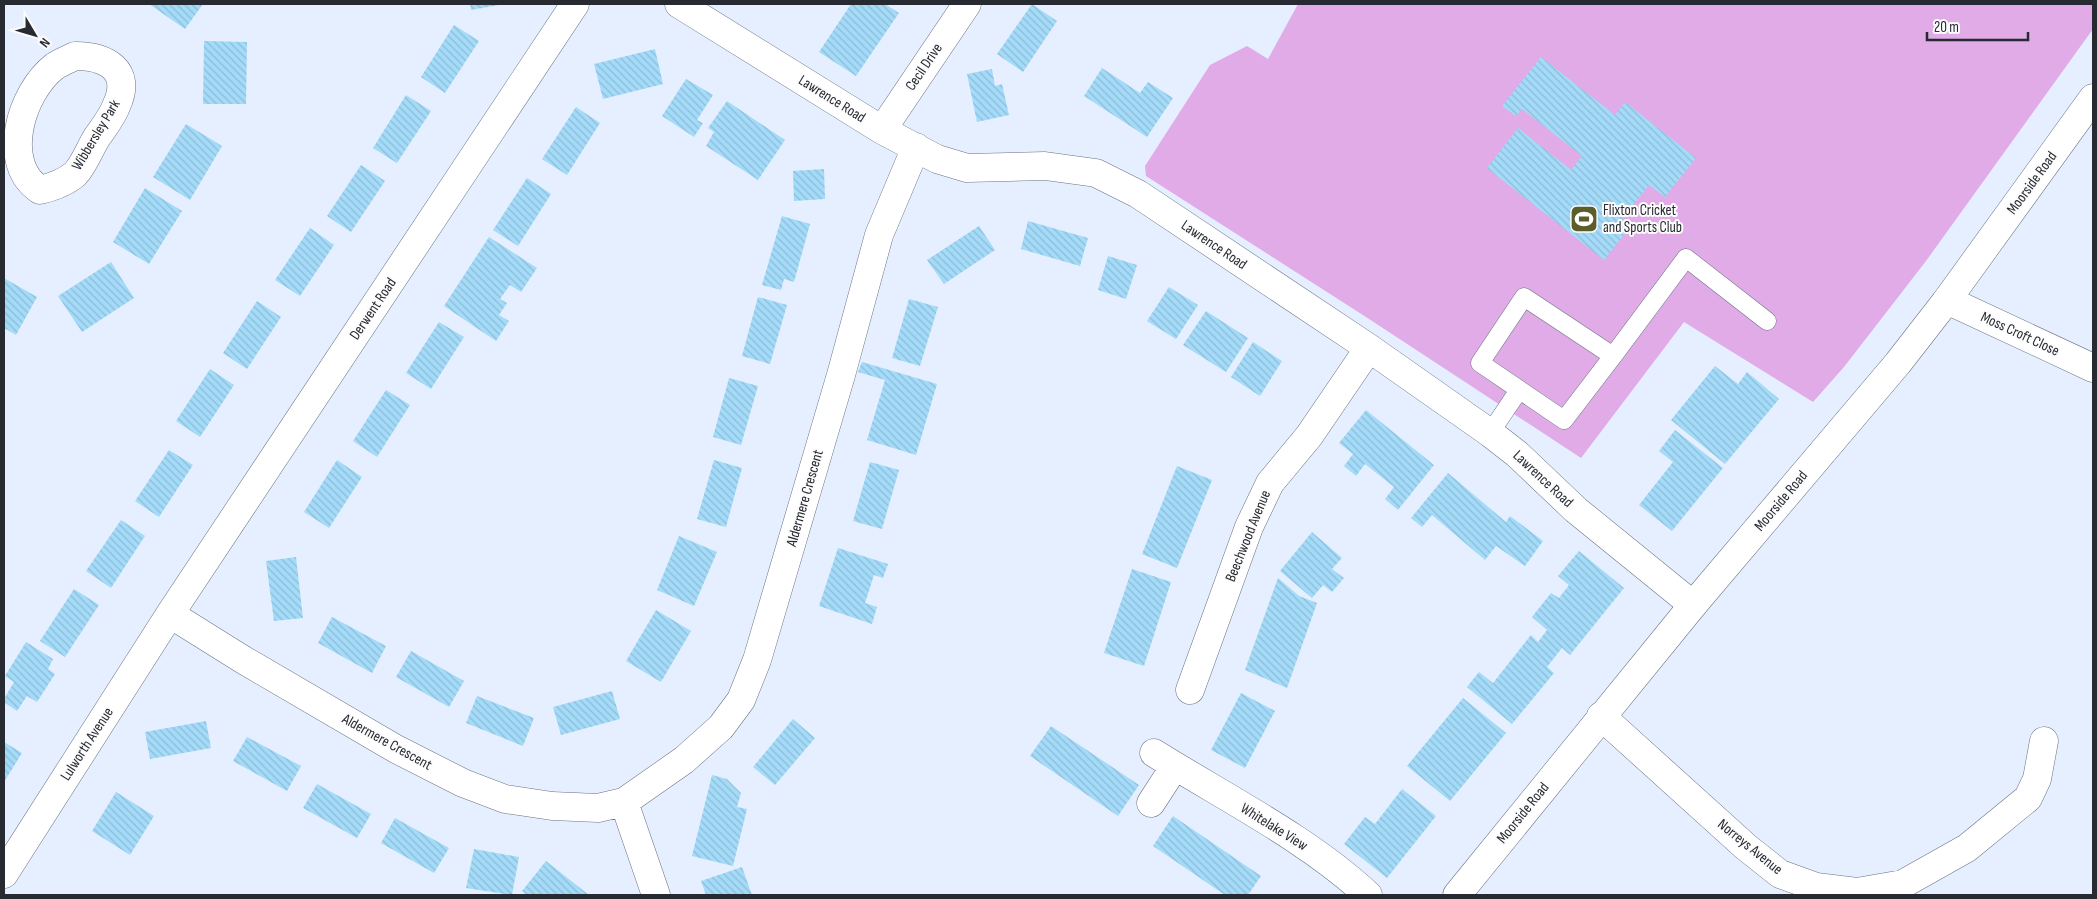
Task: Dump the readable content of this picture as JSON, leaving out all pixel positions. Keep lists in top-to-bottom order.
{
  "streets": {
    "street": [
      "Cecil Drive",
      "Lawrence Road",
      "Wibbersley Park",
      "Moorside Road",
      "Derwent Road",
      "Moss Croft Close",
      "Aldermere Crescent",
      "Beechwood Avenue",
      "Lulworth Avenue",
      "Whitelake View",
      "Norreys Avenue"
    ]
  },
  "crossings": [
    ["Cecil Drive", "Lawrence Road"],
    ["Lawrence Road", "Moorside Road"],
    ["Lawrence Road", "Aldermere Crescent"],
    ["Lawrence Road", "Beechwood Avenue"],
    ["Moorside Road", "Moss Croft Close"],
    ["Moorside Road", "Norreys Avenue"],
    ["Derwent Road", "Aldermere Crescent"],
    ["Derwent Road", "Lulworth Avenue"],
    ["Aldermere Crescent", "Lulworth Avenue"]
  ],
  "places": {
    "sports": ["Flixton Cricket and Sports Club"]
  },
  "scale_bar": "20 m",
  "north": "bottom right"
}
